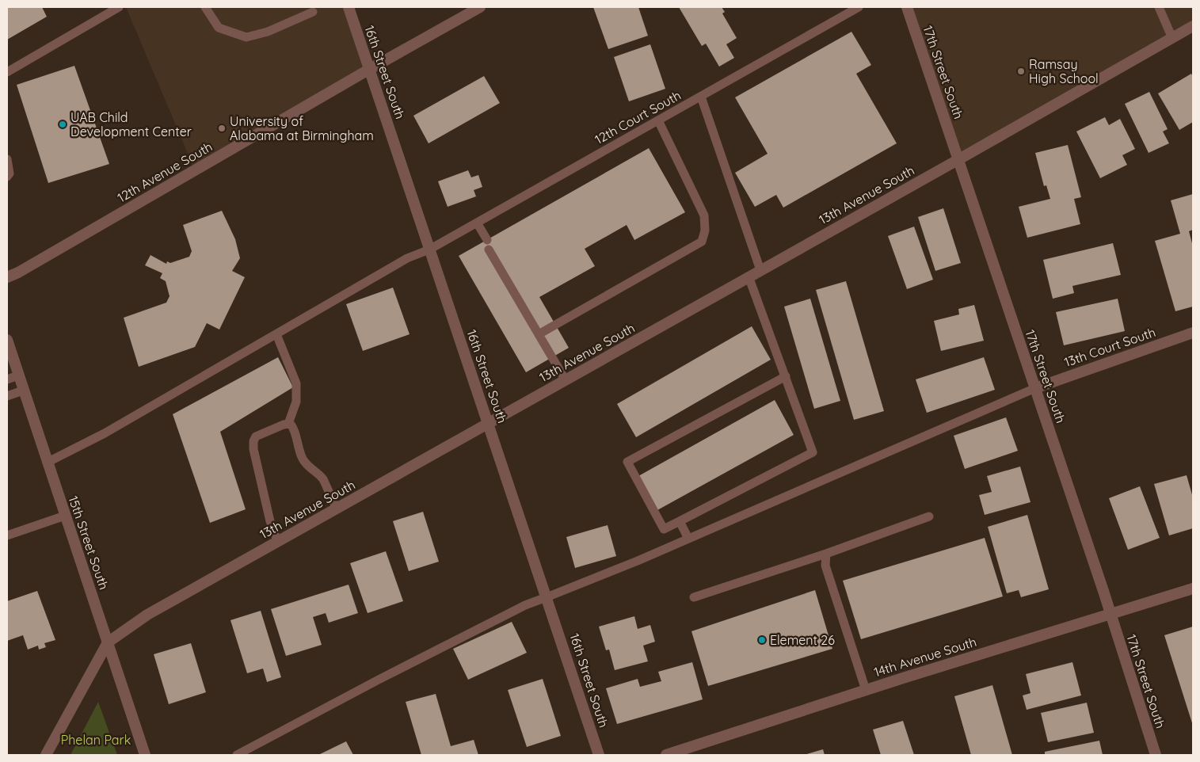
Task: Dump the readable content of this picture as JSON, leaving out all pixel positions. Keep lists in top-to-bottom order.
{
  "streets": {
    "street": [
      "16th Street South",
      "17th Street South",
      "12th Avenue South",
      "13th Avenue South",
      "13th Court South",
      "15th Street South",
      "14th Avenue South"
    ],
    "lane": ["12th Court South"]
  },
  "crossings": [
    ["16th Street South", "12th Court South"],
    ["16th Street South", "12th Avenue South"],
    ["16th Street South", "13th Avenue South"],
    ["17th Street South", "13th Avenue South"],
    ["17th Street South", "13th Court South"],
    ["17th Street South", "14th Avenue South"],
    ["12th Court South", "15th Street South"],
    ["13th Avenue South", "15th Street South"]
  ],
  "parks": ["Phelan Park"],
  "places": [
    "Ramsay High School",
    "UAB Child Development Center",
    "University of Alabama at Birmingham",
    "Element 26"
  ]
}
